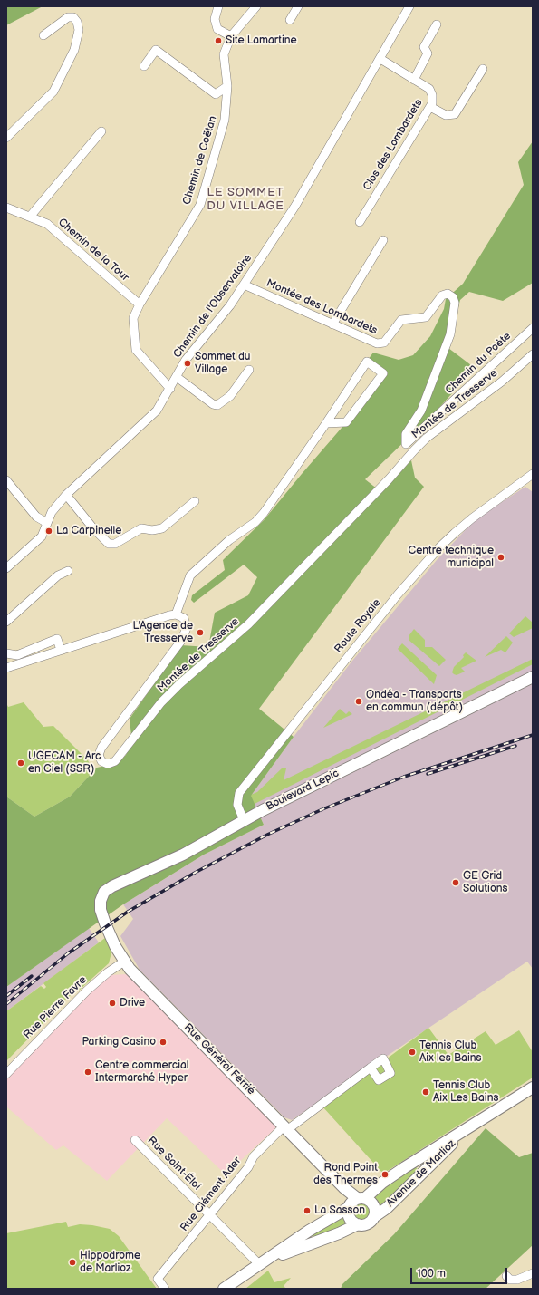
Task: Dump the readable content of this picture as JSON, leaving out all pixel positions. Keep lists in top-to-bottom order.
{
  "streets": {
    "main road": ["Boulevard Lepic", "Rue Général Férrié", "Avenue de Marlioz"],
    "street": [
      "Clos des Lombardets",
      "Chemin de Coëtan",
      "Chemin de la Tour",
      "Chemin de l'Observatoire",
      "Montée des Lombardets",
      "Chemin du Poète",
      "Montée de Tresserve",
      "Route Royale",
      "Rue Pierre Favre",
      "Rue Saint-Éloi",
      "Rue Clément Ader"
    ]
  },
  "crossings": [
    ["Clos des Lombardets", "Chemin de l'Observatoire"],
    ["Chemin de Coëtan", "Chemin de la Tour"],
    ["Chemin de Coëtan", "Chemin de l'Observatoire"],
    ["Chemin de l'Observatoire", "Montée des Lombardets"],
    ["Montée des Lombardets", "Chemin du Poète"],
    ["Route Royale", "Boulevard Lepic"],
    ["Boulevard Lepic", "Rue Général Férrié"],
    ["Rue Pierre Favre", "Rue Général Férrié"],
    ["Rue Général Férrié", "Avenue de Marlioz"],
    ["Rue Général Férrié", "Rue Clément Ader"],
    ["Rue Saint-Éloi", "Avenue de Marlioz"],
    ["Rue Saint-Éloi", "Rue Clément Ader"]
  ],
  "districts": ["LE SOMMET DU VILLAGE"],
  "places": [
    "Site Lamartine",
    "Sommet du Village",
    "La Carpinelle",
    "Centre technique municipal",
    "L'Agence de Tresserve",
    "Ondéa - Transports en commun (dépôt)",
    "UGECAM - Arc en Ciel (SSR)",
    "GE Grid Solutions",
    "Drive",
    "Parking Casino",
    "Tennis Club Aix les Bains",
    "Centre commercial Intermarché Hyper",
    "Tennis Club Aix Les Bains",
    "Rond Point des Thermes",
    "La Sasson",
    "Hippodrome de Marlioz"
  ],
  "scale_bar": "100 m"
}
